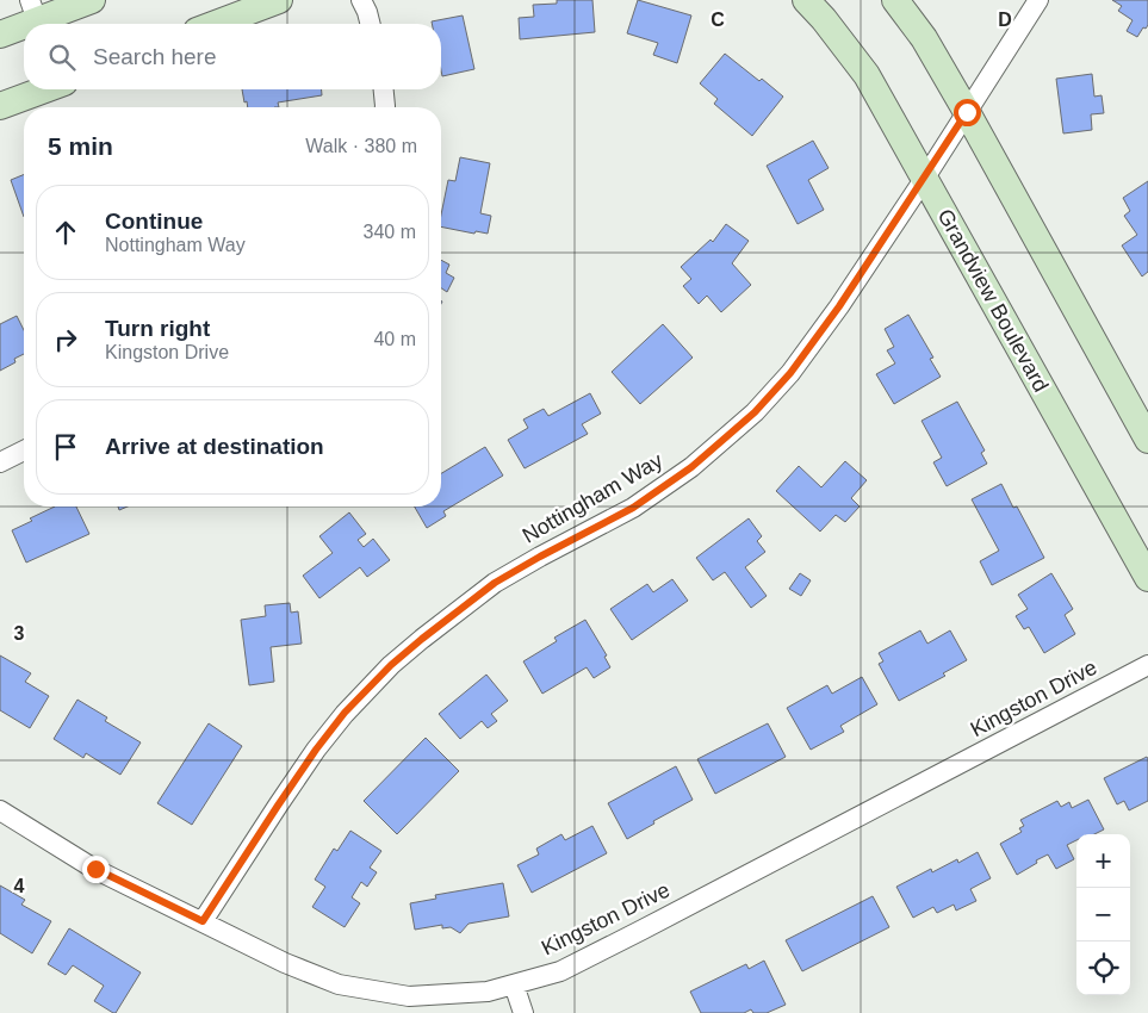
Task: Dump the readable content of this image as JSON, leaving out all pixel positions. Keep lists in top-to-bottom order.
{
  "streets": {
    "street": ["Grandview Boulevard", "Nottingham Way", "Kingston Drive"]
  },
  "crossings": [
    ["Grandview Boulevard", "Nottingham Way"],
    ["Nottingham Way", "Kingston Drive"]
  ],
  "page": {
    "search": "Search here",
    "heading": ["5 min", "Walk · 380 m"],
    "list": [
      ["Continue", "Nottingham Way", "340 m"],
      ["Turn right", "Kingston Drive", "40 m"],
      "Arrive at destination"
    ],
    "map_buttons": ["+", "−"]
  },
  "grid": {
    "columns": ["C", "D"],
    "rows": ["3", "4"]
  }
}
